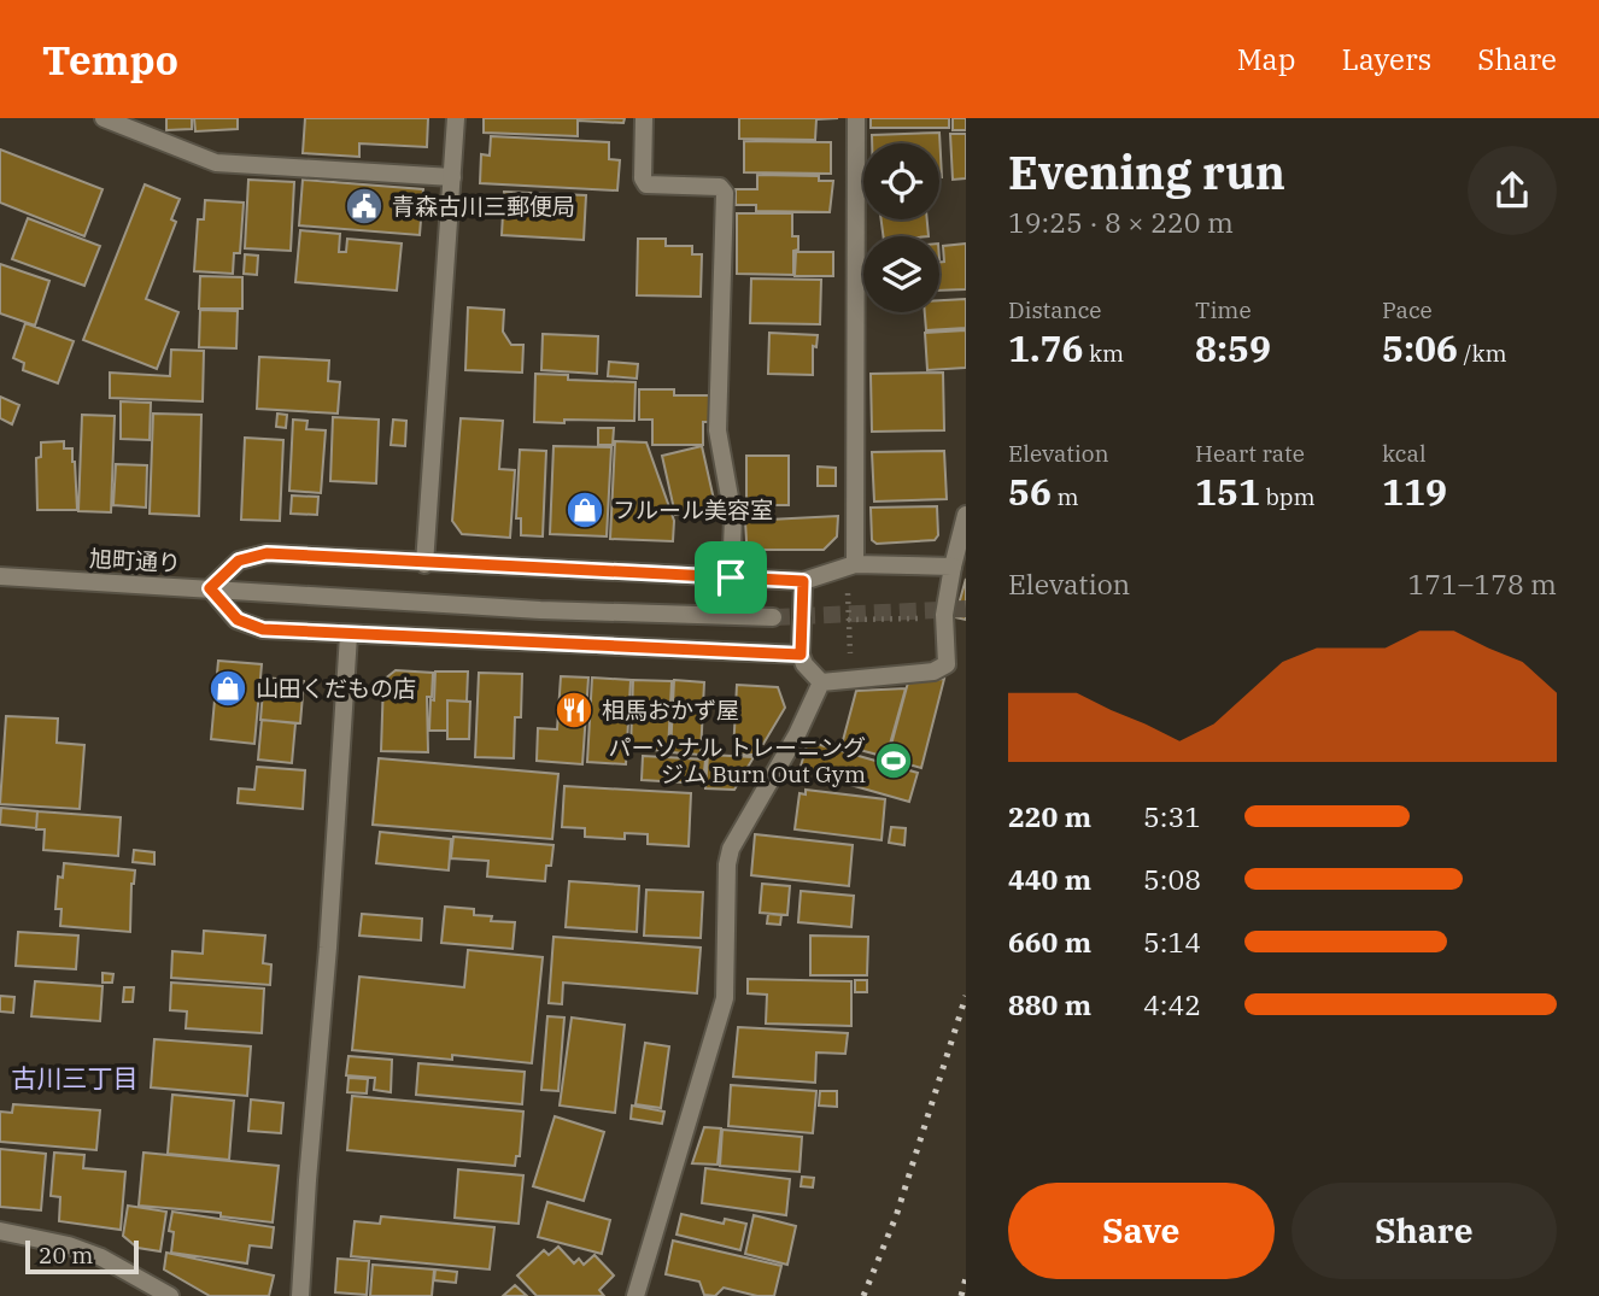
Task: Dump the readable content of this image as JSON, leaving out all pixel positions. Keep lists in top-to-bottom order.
{
  "streets": {
    "street": ["旭町通り"]
  },
  "districts": ["古川三丁目"],
  "places": {
    "public building": ["青森古川三郵便局"],
    "shop": ["フルール美容室", "山田くだもの店"],
    "restaurant": ["相馬おかず屋"],
    "sports": ["パーソナル トレーニング ジム Burn Out Gym"]
  },
  "scale_bar": "20 m",
  "page": {
    "header": "Tempo",
    "nav": ["Map", "Layers", "Share"],
    "heading": ["Evening run", "19:25 · 8 × 220 m"],
    "stats": [
      ["Distance", "1.76 km"],
      ["Time", "8:59"],
      ["Pace", "5:06 /km"],
      ["Elevation", "56 m"],
      ["Heart rate", "151 bpm"],
      ["kcal", "119"]
    ],
    "chart": ["Elevation", "171–178 m"],
    "list": [
      {
        "name": "220 m",
        "note": "5:31"
      },
      {
        "name": "440 m",
        "note": "5:08"
      },
      {
        "name": "660 m",
        "note": "5:14"
      },
      {
        "name": "880 m",
        "note": "4:42"
      }
    ],
    "buttons": ["Save", "Share"],
    "scale": "20 m"
  }
}
